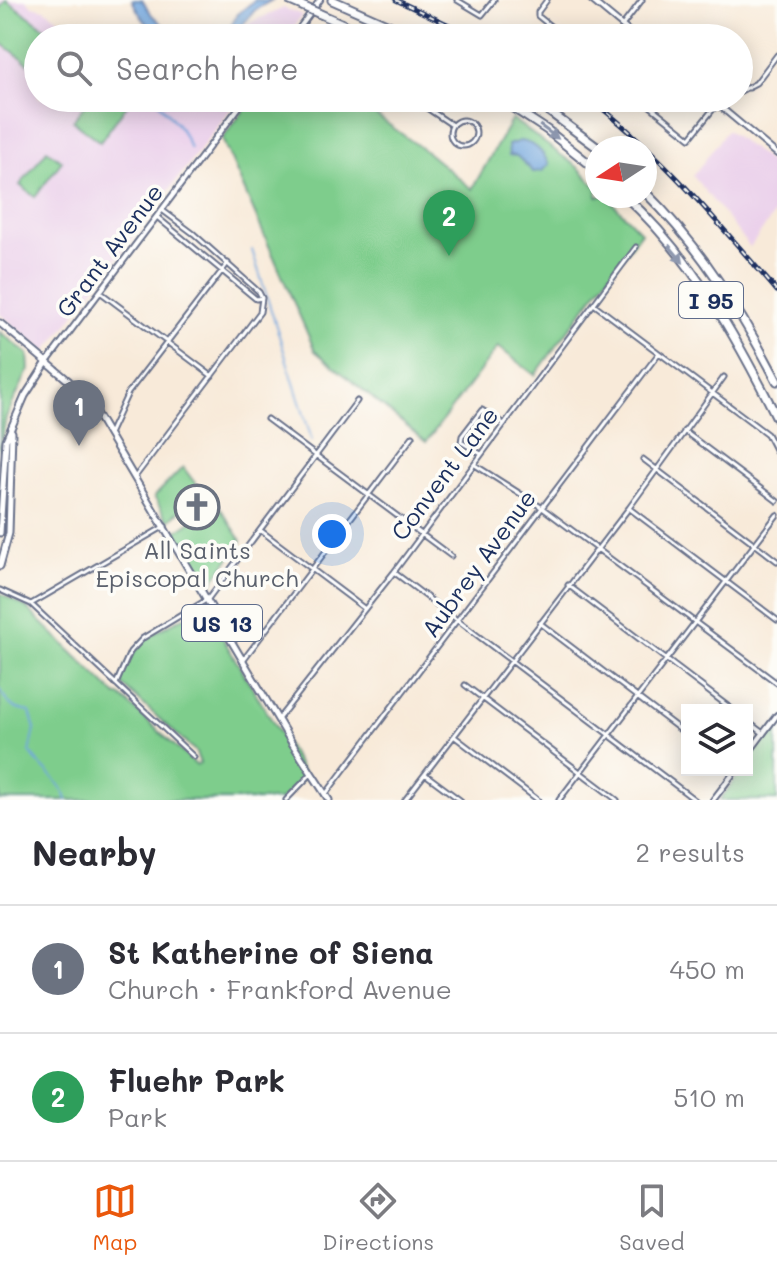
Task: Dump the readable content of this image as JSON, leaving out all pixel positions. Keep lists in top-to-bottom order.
{
  "streets": {
    "highway": ["I 95"],
    "main road": ["Grant Avenue", "US 13"],
    "street": ["Convent Lane", "Aubrey Avenue"]
  },
  "crossings": [
    ["Grant Avenue", "US 13"],
    ["Convent Lane", "US 13"],
    ["Aubrey Avenue", "US 13"]
  ],
  "places": {
    "church": ["All Saints Episcopal Church"]
  },
  "north": "left",
  "page": {
    "search": "Search here",
    "pins": ["2", "1"],
    "heading": ["Nearby", "2 results"],
    "list": [
      {
        "mark": "1",
        "name": "St Katherine of Siena",
        "note": "Church · Frankford Avenue",
        "value": "450 m"
      },
      {
        "mark": "2",
        "name": "Fluehr Park",
        "note": "Park",
        "value": "510 m"
      }
    ],
    "nav": ["Map", "Directions", "Saved"]
  }
}
